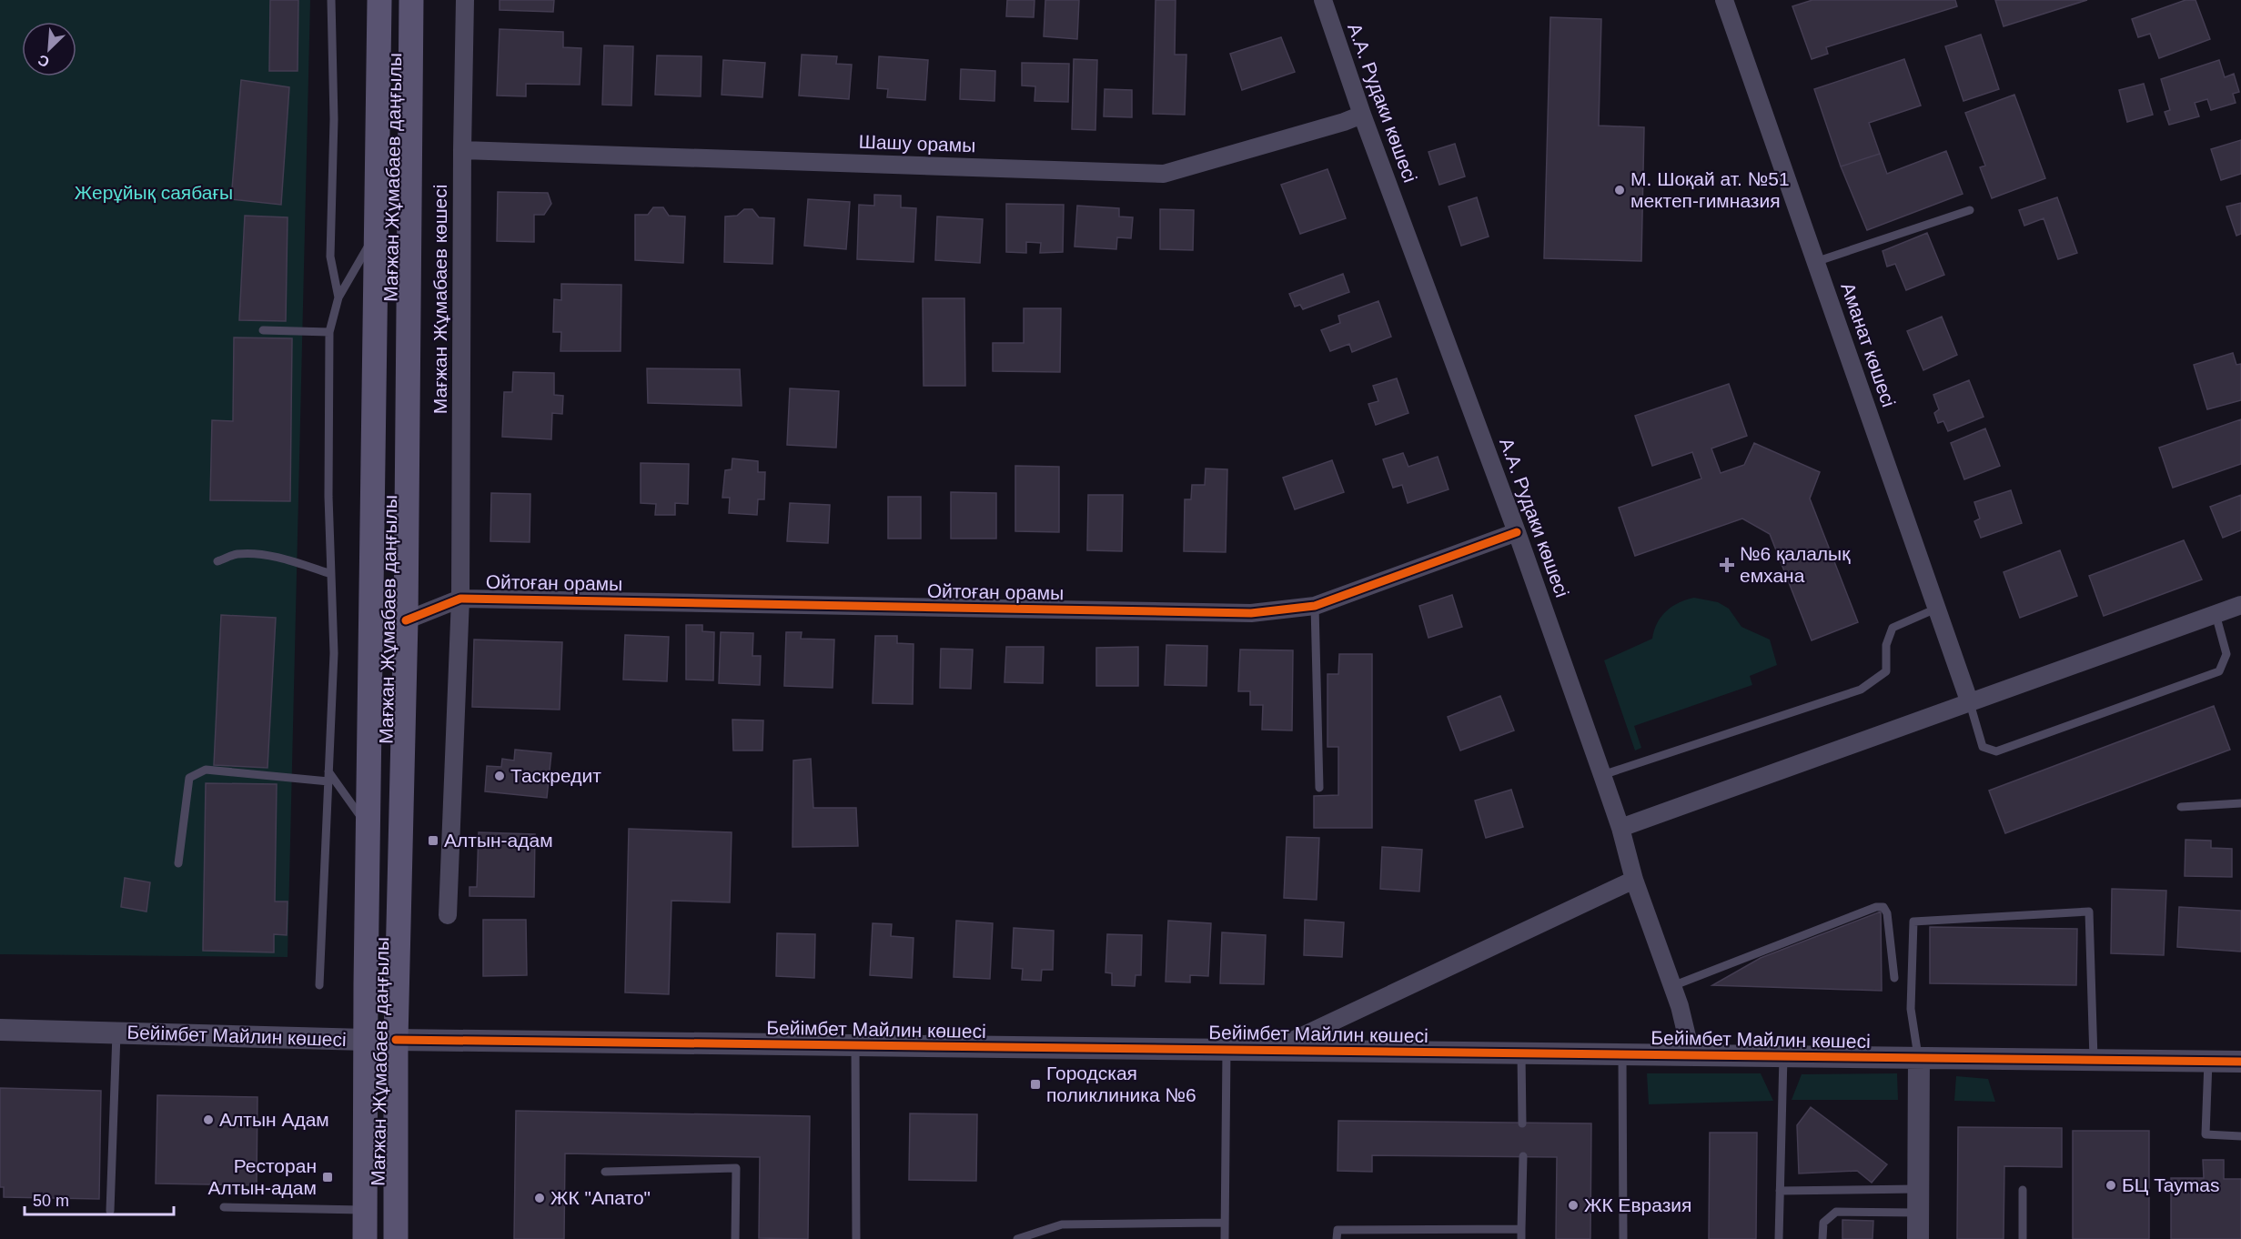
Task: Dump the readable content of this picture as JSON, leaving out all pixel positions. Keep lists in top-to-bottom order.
{
  "streets": {
    "main road": ["Мағжан Жұмабаев даңғылы", "Бейімбет Майлин көшесі"],
    "street": [
      "А.А. Рудаки көшесі",
      "Шашу орамы",
      "Мағжан Жұмабаев көшесі",
      "Аманат көшесі",
      "Ойтоған орамы"
    ]
  },
  "crossings": [
    ["А.А. Рудаки көшесі", "Шашу орамы"],
    ["А.А. Рудаки көшесі", "Ойтоған орамы"],
    ["А.А. Рудаки көшесі", "Бейімбет Майлин көшесі"],
    ["Шашу орамы", "Мағжан Жұмабаев көшесі"],
    ["Мағжан Жұмабаев даңғылы", "Бейімбет Майлин көшесі"],
    ["Мағжан Жұмабаев көшесі", "Ойтоған орамы"]
  ],
  "parks": ["Жерұйық саябағы"],
  "places": {
    "other": [
      "М. Шоқай ат. №51 мектеп-гимназия",
      "Таскредит",
      "Алтын Адам",
      "БЦ Taymas",
      "ЖК \"Апато\"",
      "ЖК Евразия"
    ],
    "health": ["№6 қалалық емхана"],
    "transit": ["Алтын-адам", "Городская поликлиника №6", "Ресторан Алтын-адам"]
  },
  "scale_bar": "50 m",
  "north": "bottom left"
}
